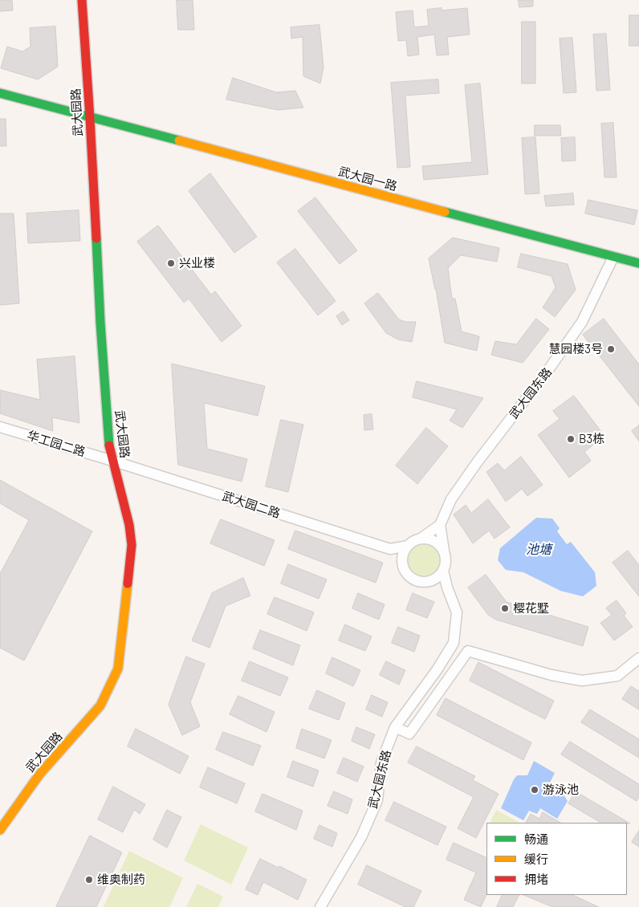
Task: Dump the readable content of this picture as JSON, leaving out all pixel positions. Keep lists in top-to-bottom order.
{
  "streets": {
    "street": [
      "武大园路",
      "武大园一路",
      "武大园东路",
      "华工园二路",
      "武大园二路"
    ]
  },
  "crossings": [
    ["武大园路", "武大园一路"],
    ["武大园路", "华工园二路"],
    ["武大园路", "武大园二路"],
    ["武大园一路", "武大园东路"],
    ["华工园二路", "武大园二路"]
  ],
  "water": ["池塘"],
  "places": [
    "兴业楼",
    "慧园楼3号",
    "B3栋",
    "樱花墅",
    "游泳池",
    "维奥制药"
  ],
  "legend": ["畅通", "缓行", "拥堵"]
}
